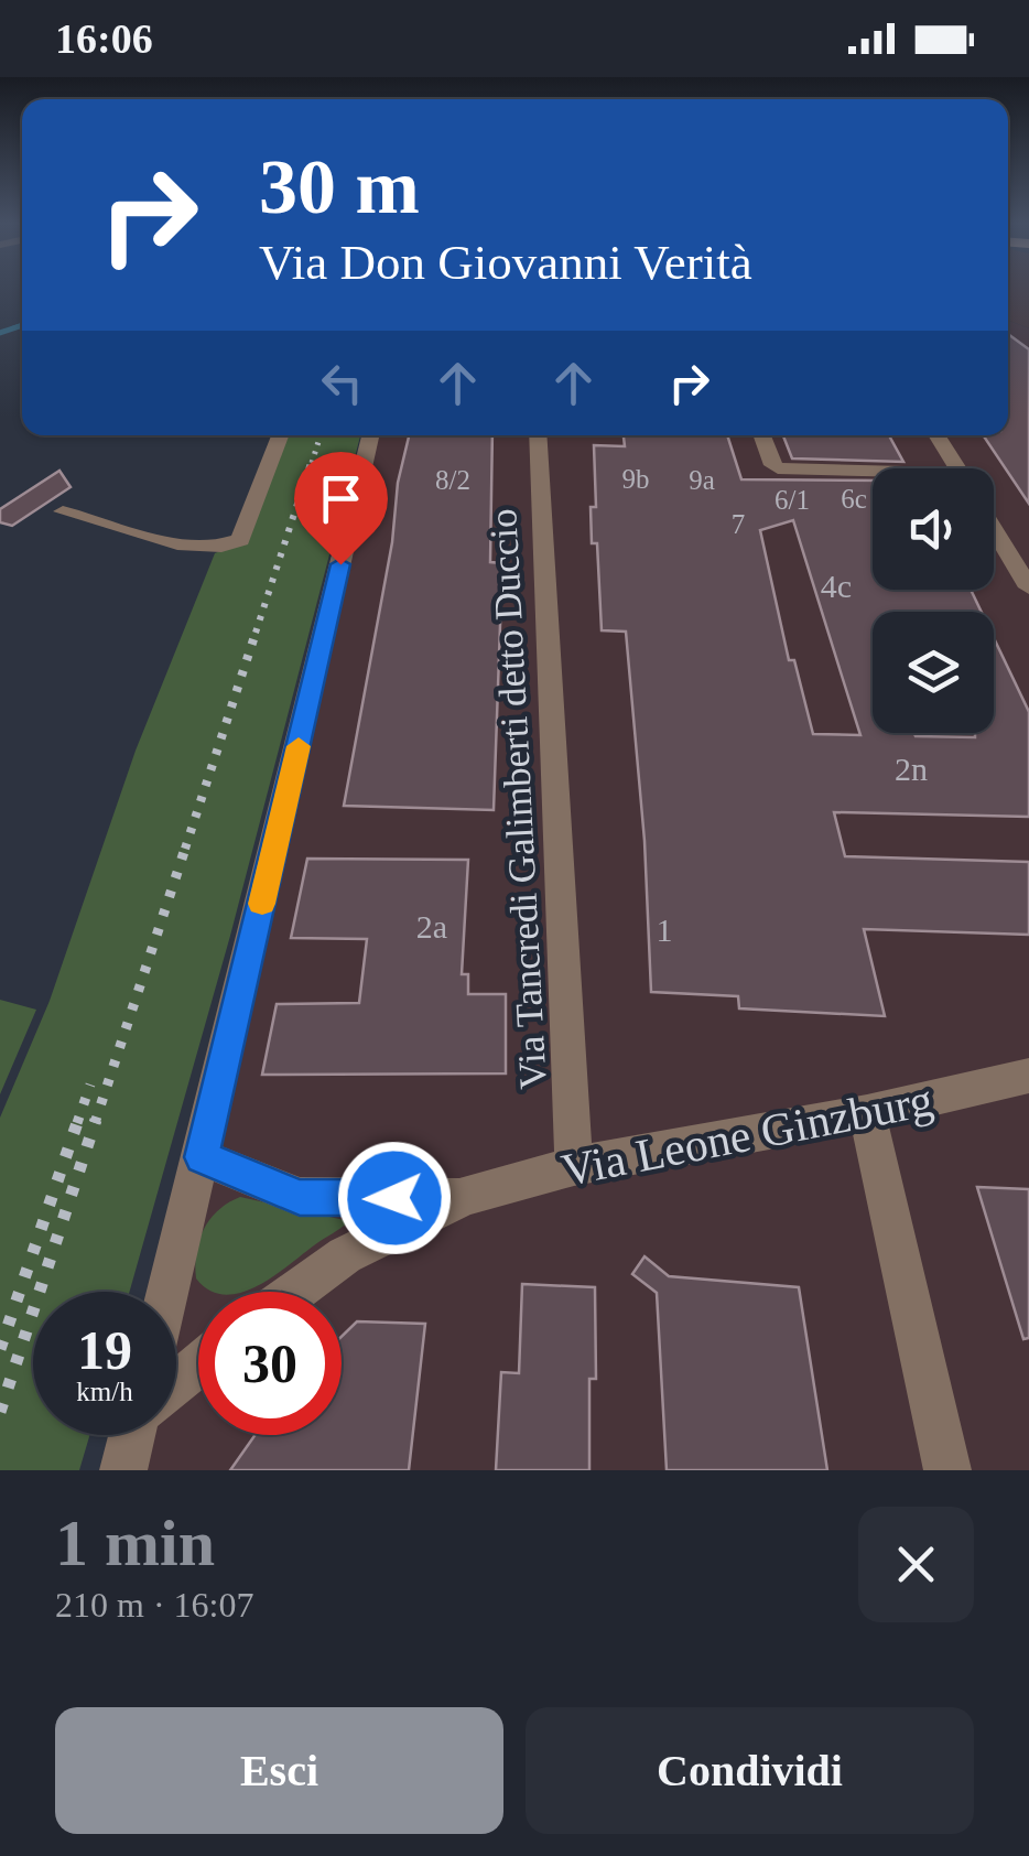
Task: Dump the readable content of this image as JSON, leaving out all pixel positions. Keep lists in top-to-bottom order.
{
  "streets": {
    "street": ["Via Tancredi Galimberti detto Duccio", "Via Leone Ginzburg"]
  },
  "crossings": [
    ["Via Tancredi Galimberti detto Duccio", "Via Leone Ginzburg"]
  ],
  "house_numbers": [
    "9b",
    "8/2",
    "9a",
    "6c",
    "6/1",
    "7",
    "4c",
    "2n",
    "2a",
    "1"
  ],
  "page": {
    "status": "16:06",
    "turn": ["30 m", "Via Don Giovanni Verità"],
    "speed": "19 km/h",
    "limit": "30",
    "heading": ["1 min", "210 m · 16:07"],
    "buttons": ["Esci", "Condividi"]
  }
}
